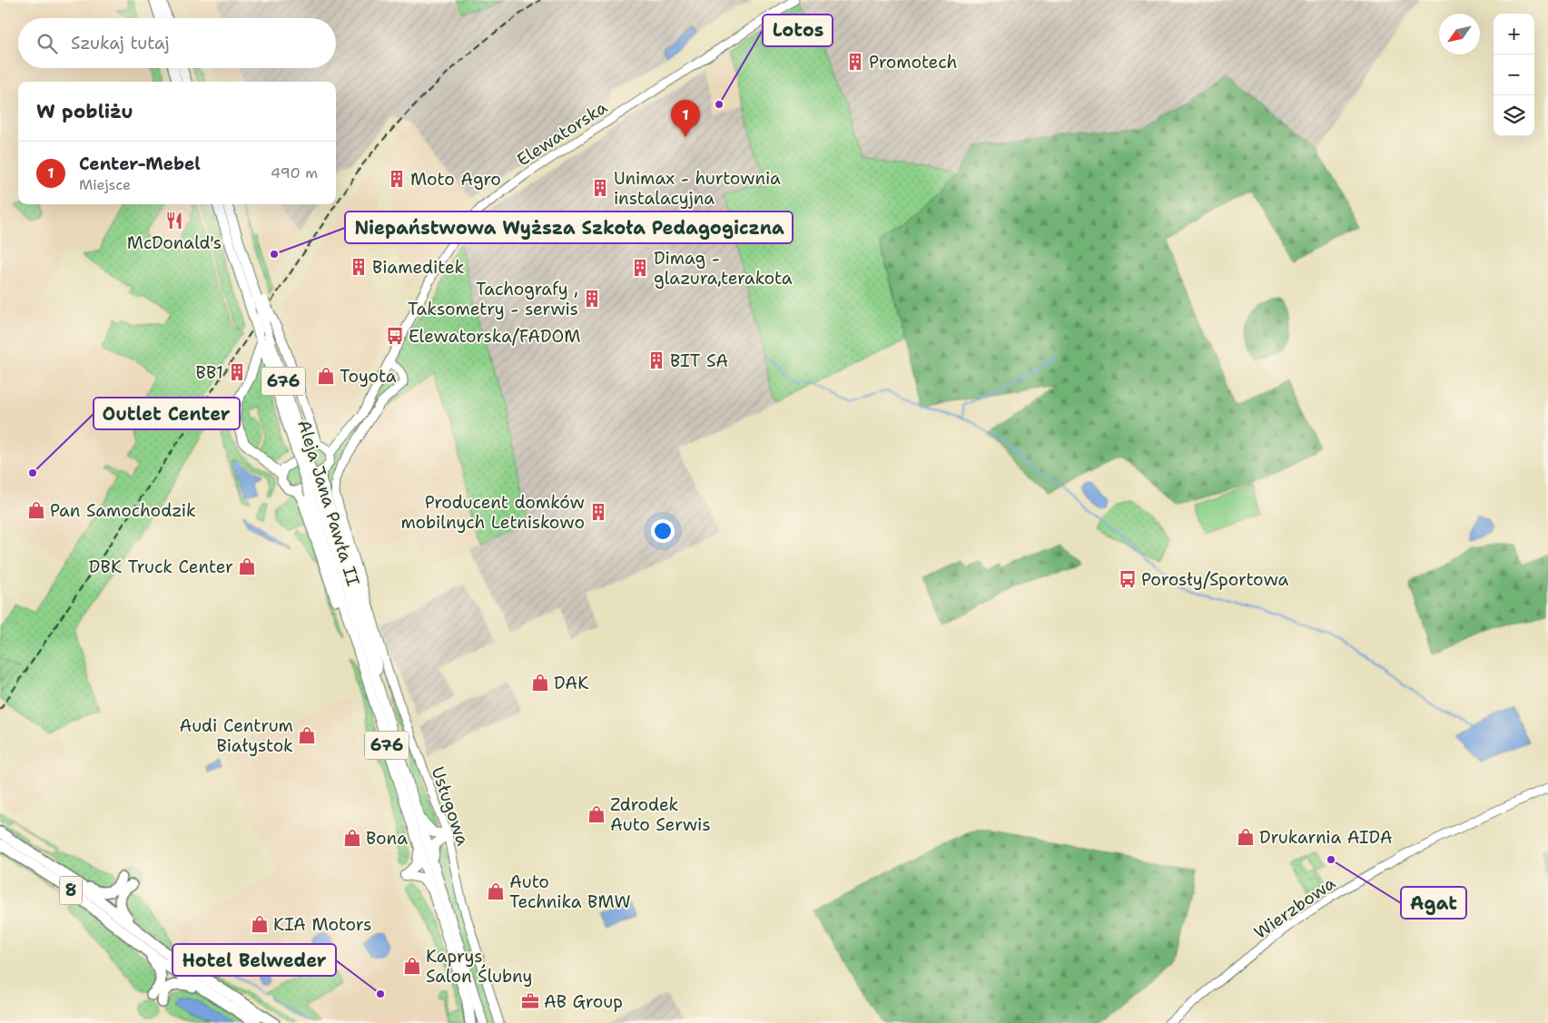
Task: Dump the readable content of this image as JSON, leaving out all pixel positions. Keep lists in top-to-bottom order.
{
  "streets": {
    "highway": ["8"],
    "main road": ["676", "Aleja Jana Pawła II"],
    "street": ["Elewatorska", "Usługowa", "Wierzbowa"]
  },
  "crossings": [
    ["Elewatorska", "Usługowa"],
    ["676", "Aleja Jana Pawła II"]
  ],
  "places": {
    "building": [
      "Promotech",
      "Moto Agro",
      "Unimax - hurtownia instalacyjna",
      "Biameditek",
      "Dimag - glazura,terakota",
      "Tachografy , Taksometry - serwis",
      "BIT SA",
      "BB1",
      "Producent domków mobilnych Letniskowo"
    ],
    "other": [
      "Lotos",
      "Niepaństwowa Wyższa Szkoła Pedagogiczna",
      "Outlet Center",
      "Agat",
      "Hotel Belweder"
    ],
    "restaurant": ["McDonald's"],
    "bus stop": ["Elewatorska/FADOM", "Porosły/Sportowa"],
    "shop": [
      "Toyota",
      "Pan Samochodzik",
      "DBK Truck Center",
      "DAK",
      "Audi Centrum Białystok",
      "Zdrodek Auto Serwis",
      "Drukarnia AIDA",
      "Bona",
      "Auto Technika BMW",
      "KIA Motors",
      "Kaprys Salon Ślubny"
    ],
    "office": ["AB Group"]
  },
  "north": "bottom left",
  "page": {
    "map_buttons": ["+", "−"],
    "search": "Szukaj tutaj",
    "heading": "W pobliżu",
    "pins": "1",
    "list": [
      {
        "mark": "1",
        "name": "Center-Mebel",
        "note": "Miejsce",
        "value": "490 m"
      }
    ]
  }
}
